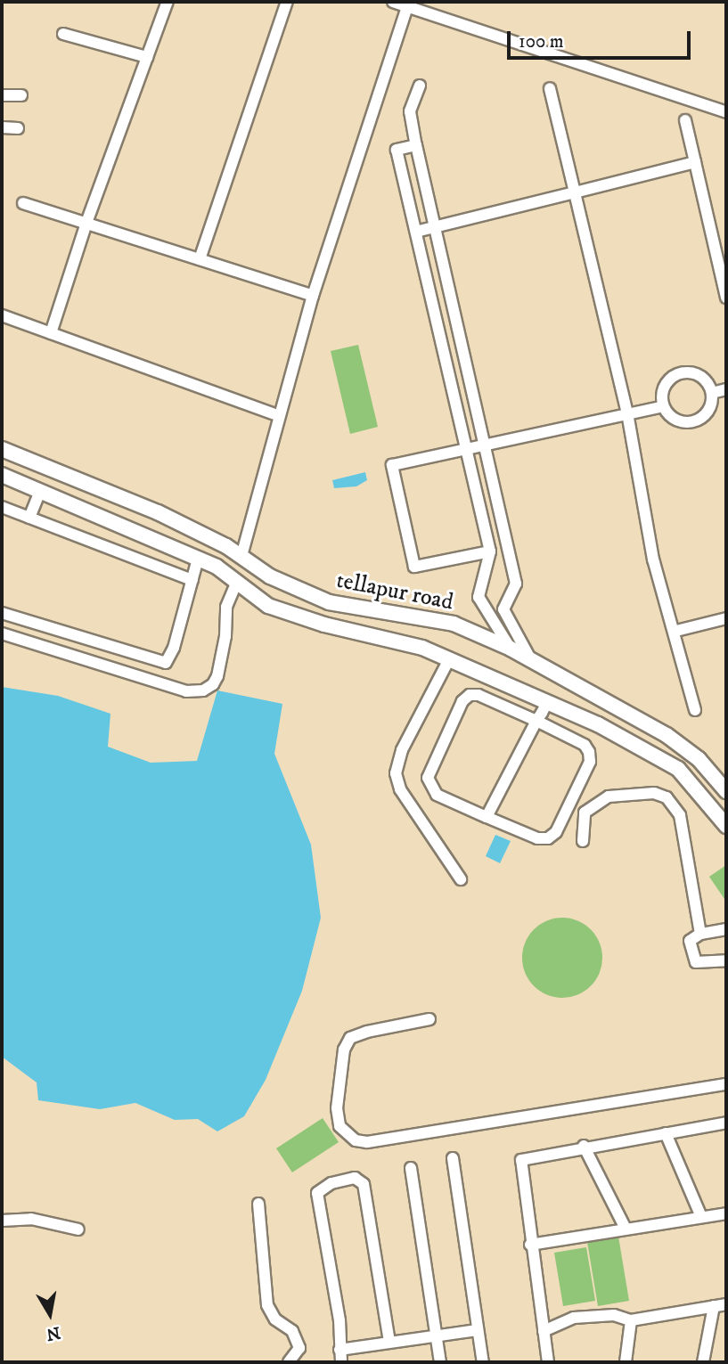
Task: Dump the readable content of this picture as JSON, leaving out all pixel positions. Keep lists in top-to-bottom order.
{
  "streets": {
    "street": ["tellapur road"]
  },
  "scale_bar": "100 m",
  "north": "bottom"
}
